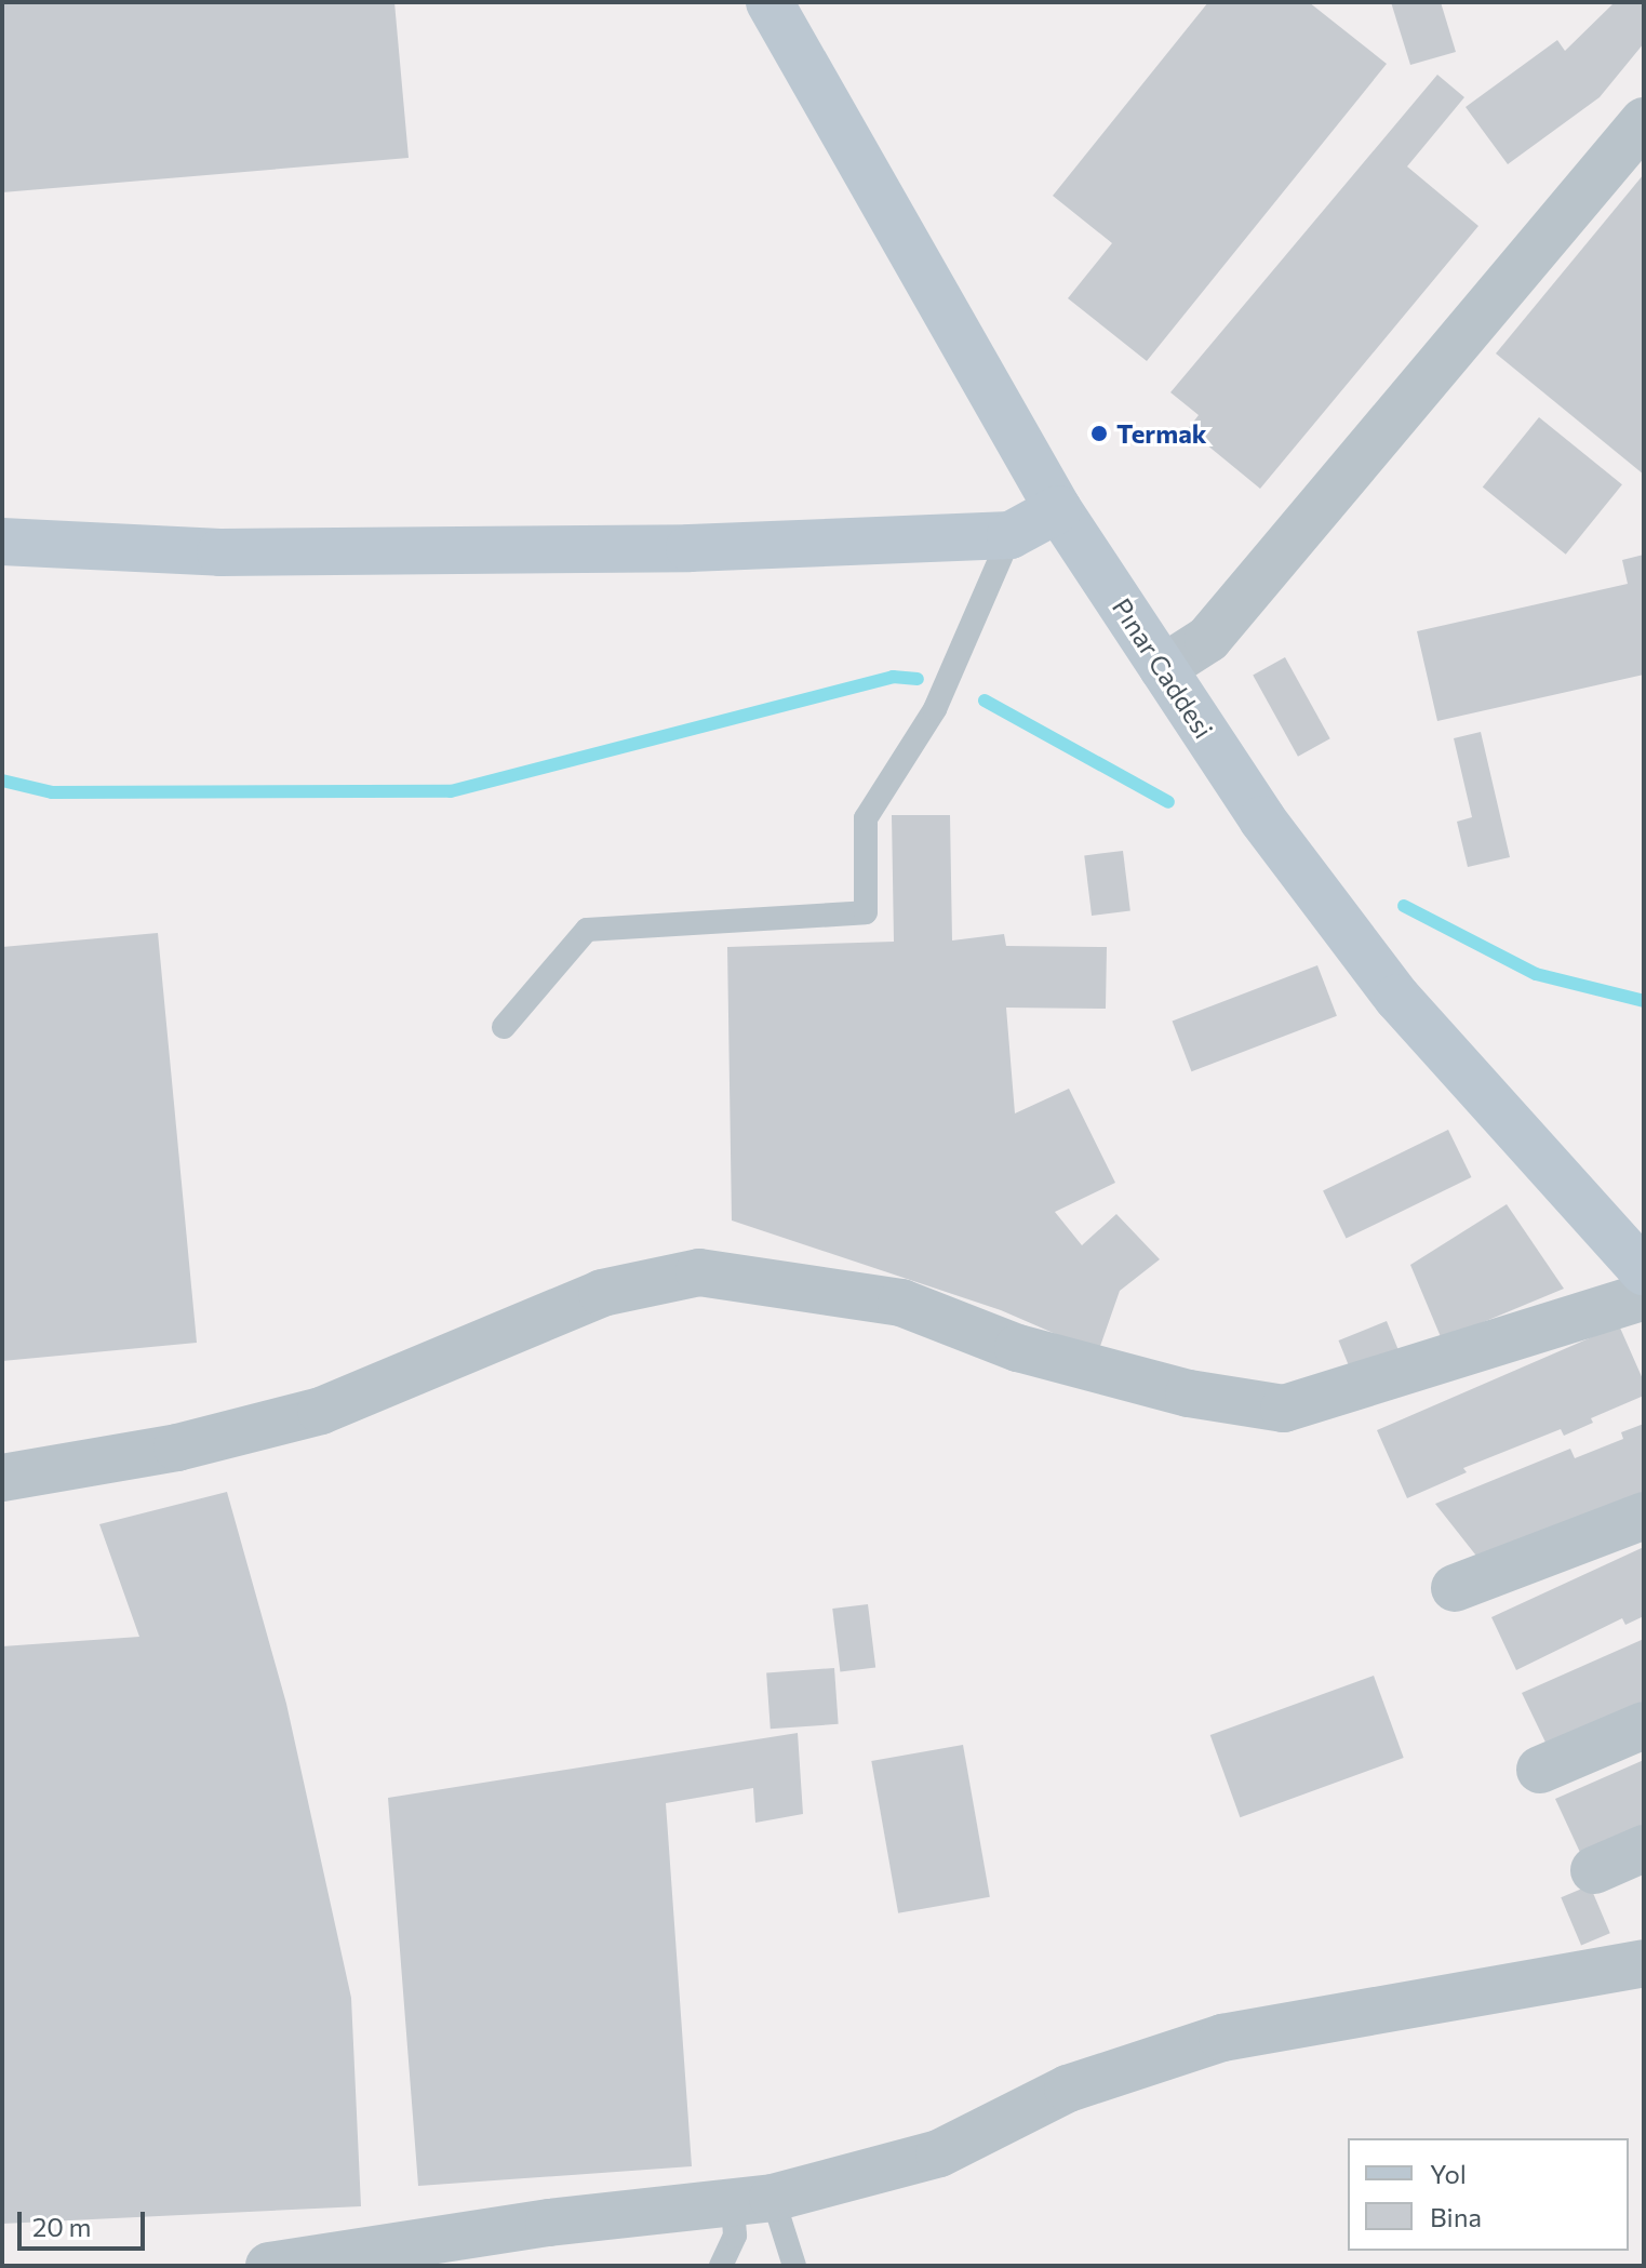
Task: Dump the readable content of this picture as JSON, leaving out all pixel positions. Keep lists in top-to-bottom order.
{
  "streets": {
    "main road": ["Pınar Caddesi"]
  },
  "places": ["Termak"],
  "legend": ["Yol", "Bina"],
  "scale_bar": "20 m"
}
